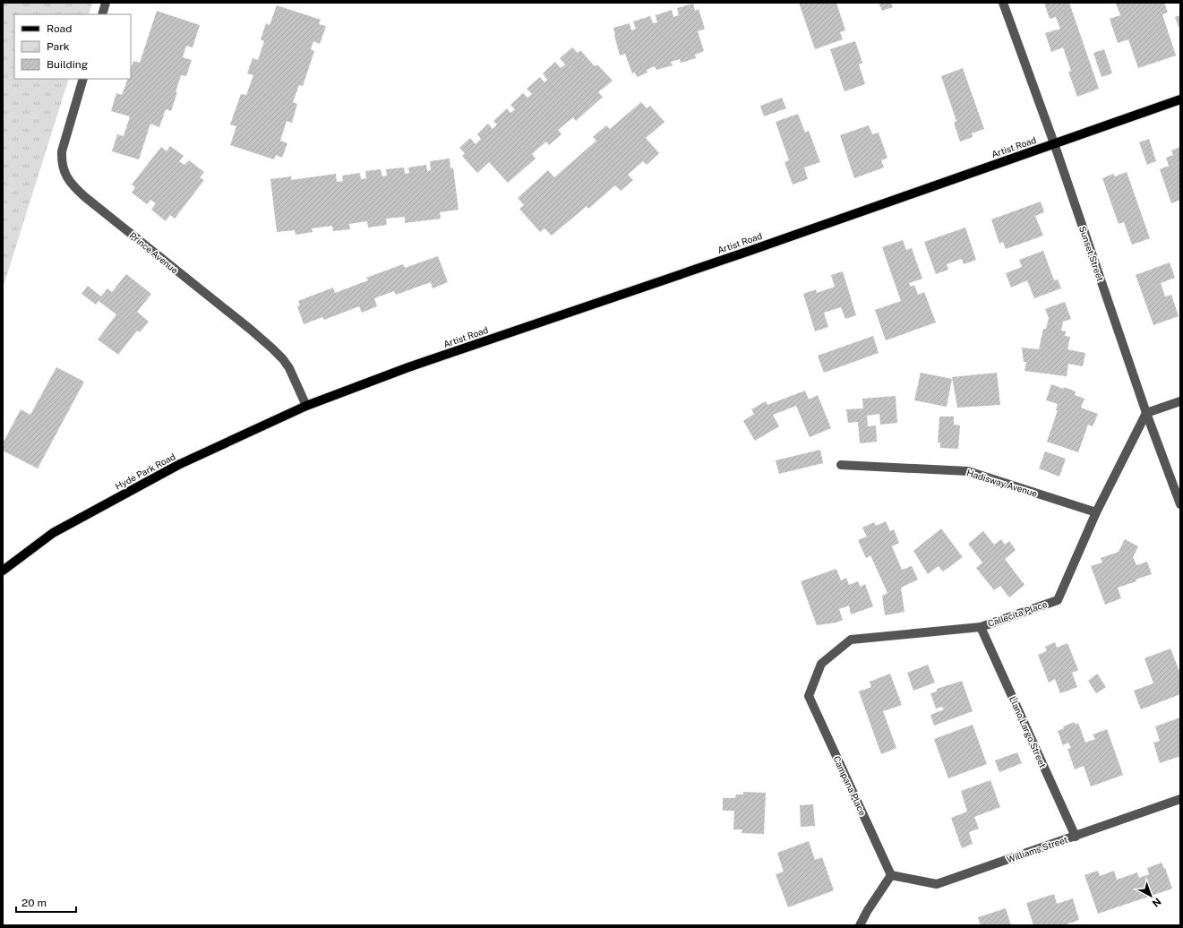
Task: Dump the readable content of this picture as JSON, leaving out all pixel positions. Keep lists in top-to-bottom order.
{
  "streets": {
    "main road": ["Artist Road", "Hyde Park Road"],
    "street": [
      "Prince Avenue",
      "Sunset Street",
      "Hadisway Avenue",
      "Callecita Place",
      "Llano Largo Street",
      "Campana Place",
      "Williams Street"
    ]
  },
  "crossings": [
    ["Artist Road", "Prince Avenue"],
    ["Artist Road", "Sunset Street"],
    ["Artist Road", "Hyde Park Road"],
    ["Prince Avenue", "Hyde Park Road"],
    ["Sunset Street", "Callecita Place"],
    ["Hadisway Avenue", "Callecita Place"],
    ["Callecita Place", "Llano Largo Street"],
    ["Callecita Place", "Campana Place"],
    ["Llano Largo Street", "Williams Street"],
    ["Campana Place", "Williams Street"]
  ],
  "legend": ["Road", "Park", "Building"],
  "scale_bar": "20 m",
  "north": "bottom right"
}
